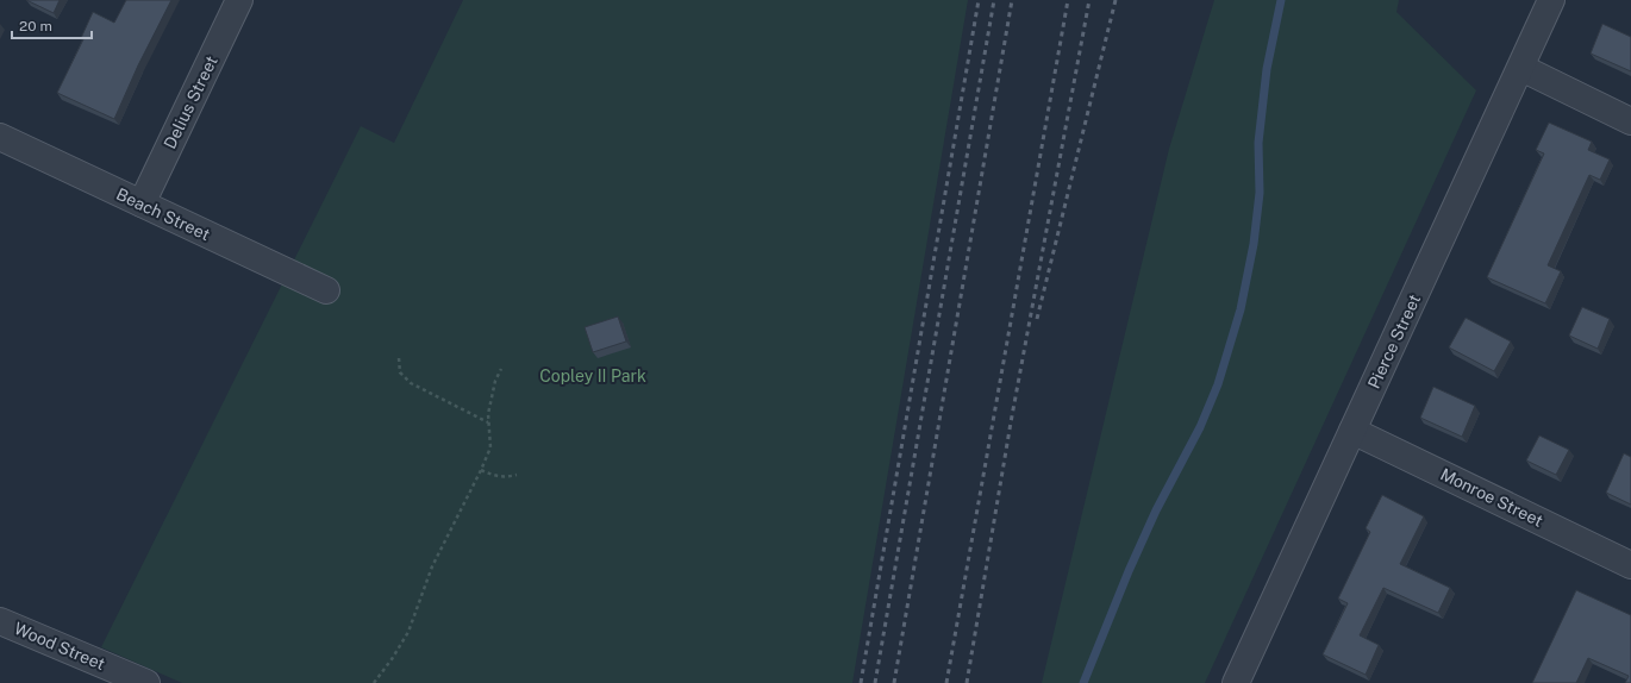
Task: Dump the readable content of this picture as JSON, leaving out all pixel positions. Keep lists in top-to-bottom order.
{
  "streets": {
    "street": [
      "Delius Street",
      "Beach Street",
      "Pierce Street",
      "Monroe Street",
      "Wood Street"
    ]
  },
  "crossings": [
    ["Delius Street", "Beach Street"],
    ["Pierce Street", "Monroe Street"]
  ],
  "parks": ["Copley II Park"],
  "scale_bar": "20 m"
}
